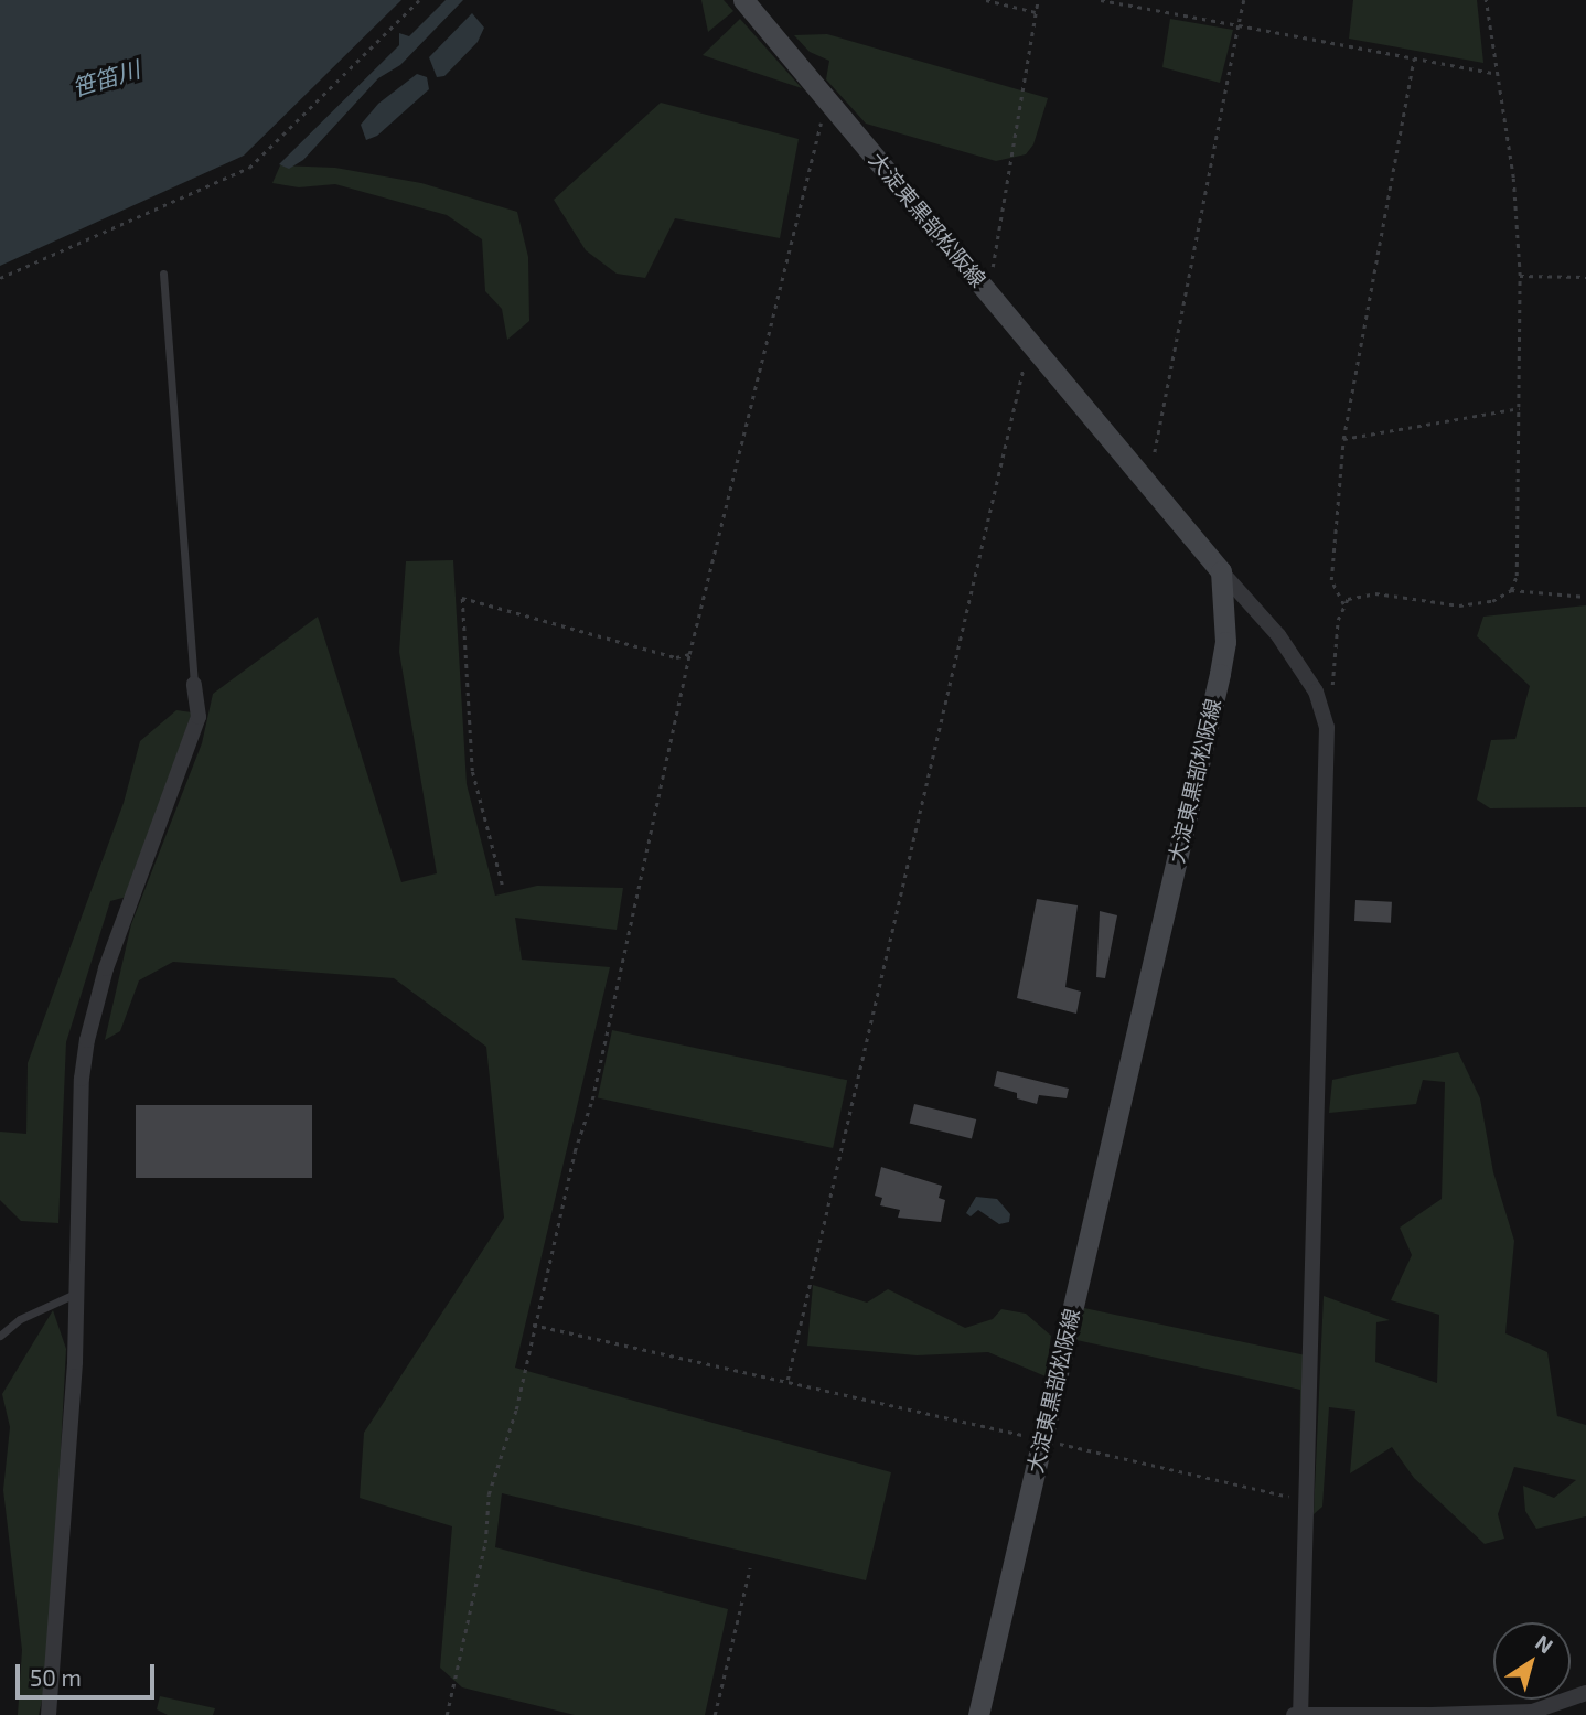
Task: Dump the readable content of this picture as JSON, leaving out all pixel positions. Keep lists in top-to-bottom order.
{
  "streets": {
    "main road": ["大淀東黒部松阪線"]
  },
  "water": ["笹笛川"],
  "scale_bar": "50 m",
  "north": "top right"
}
